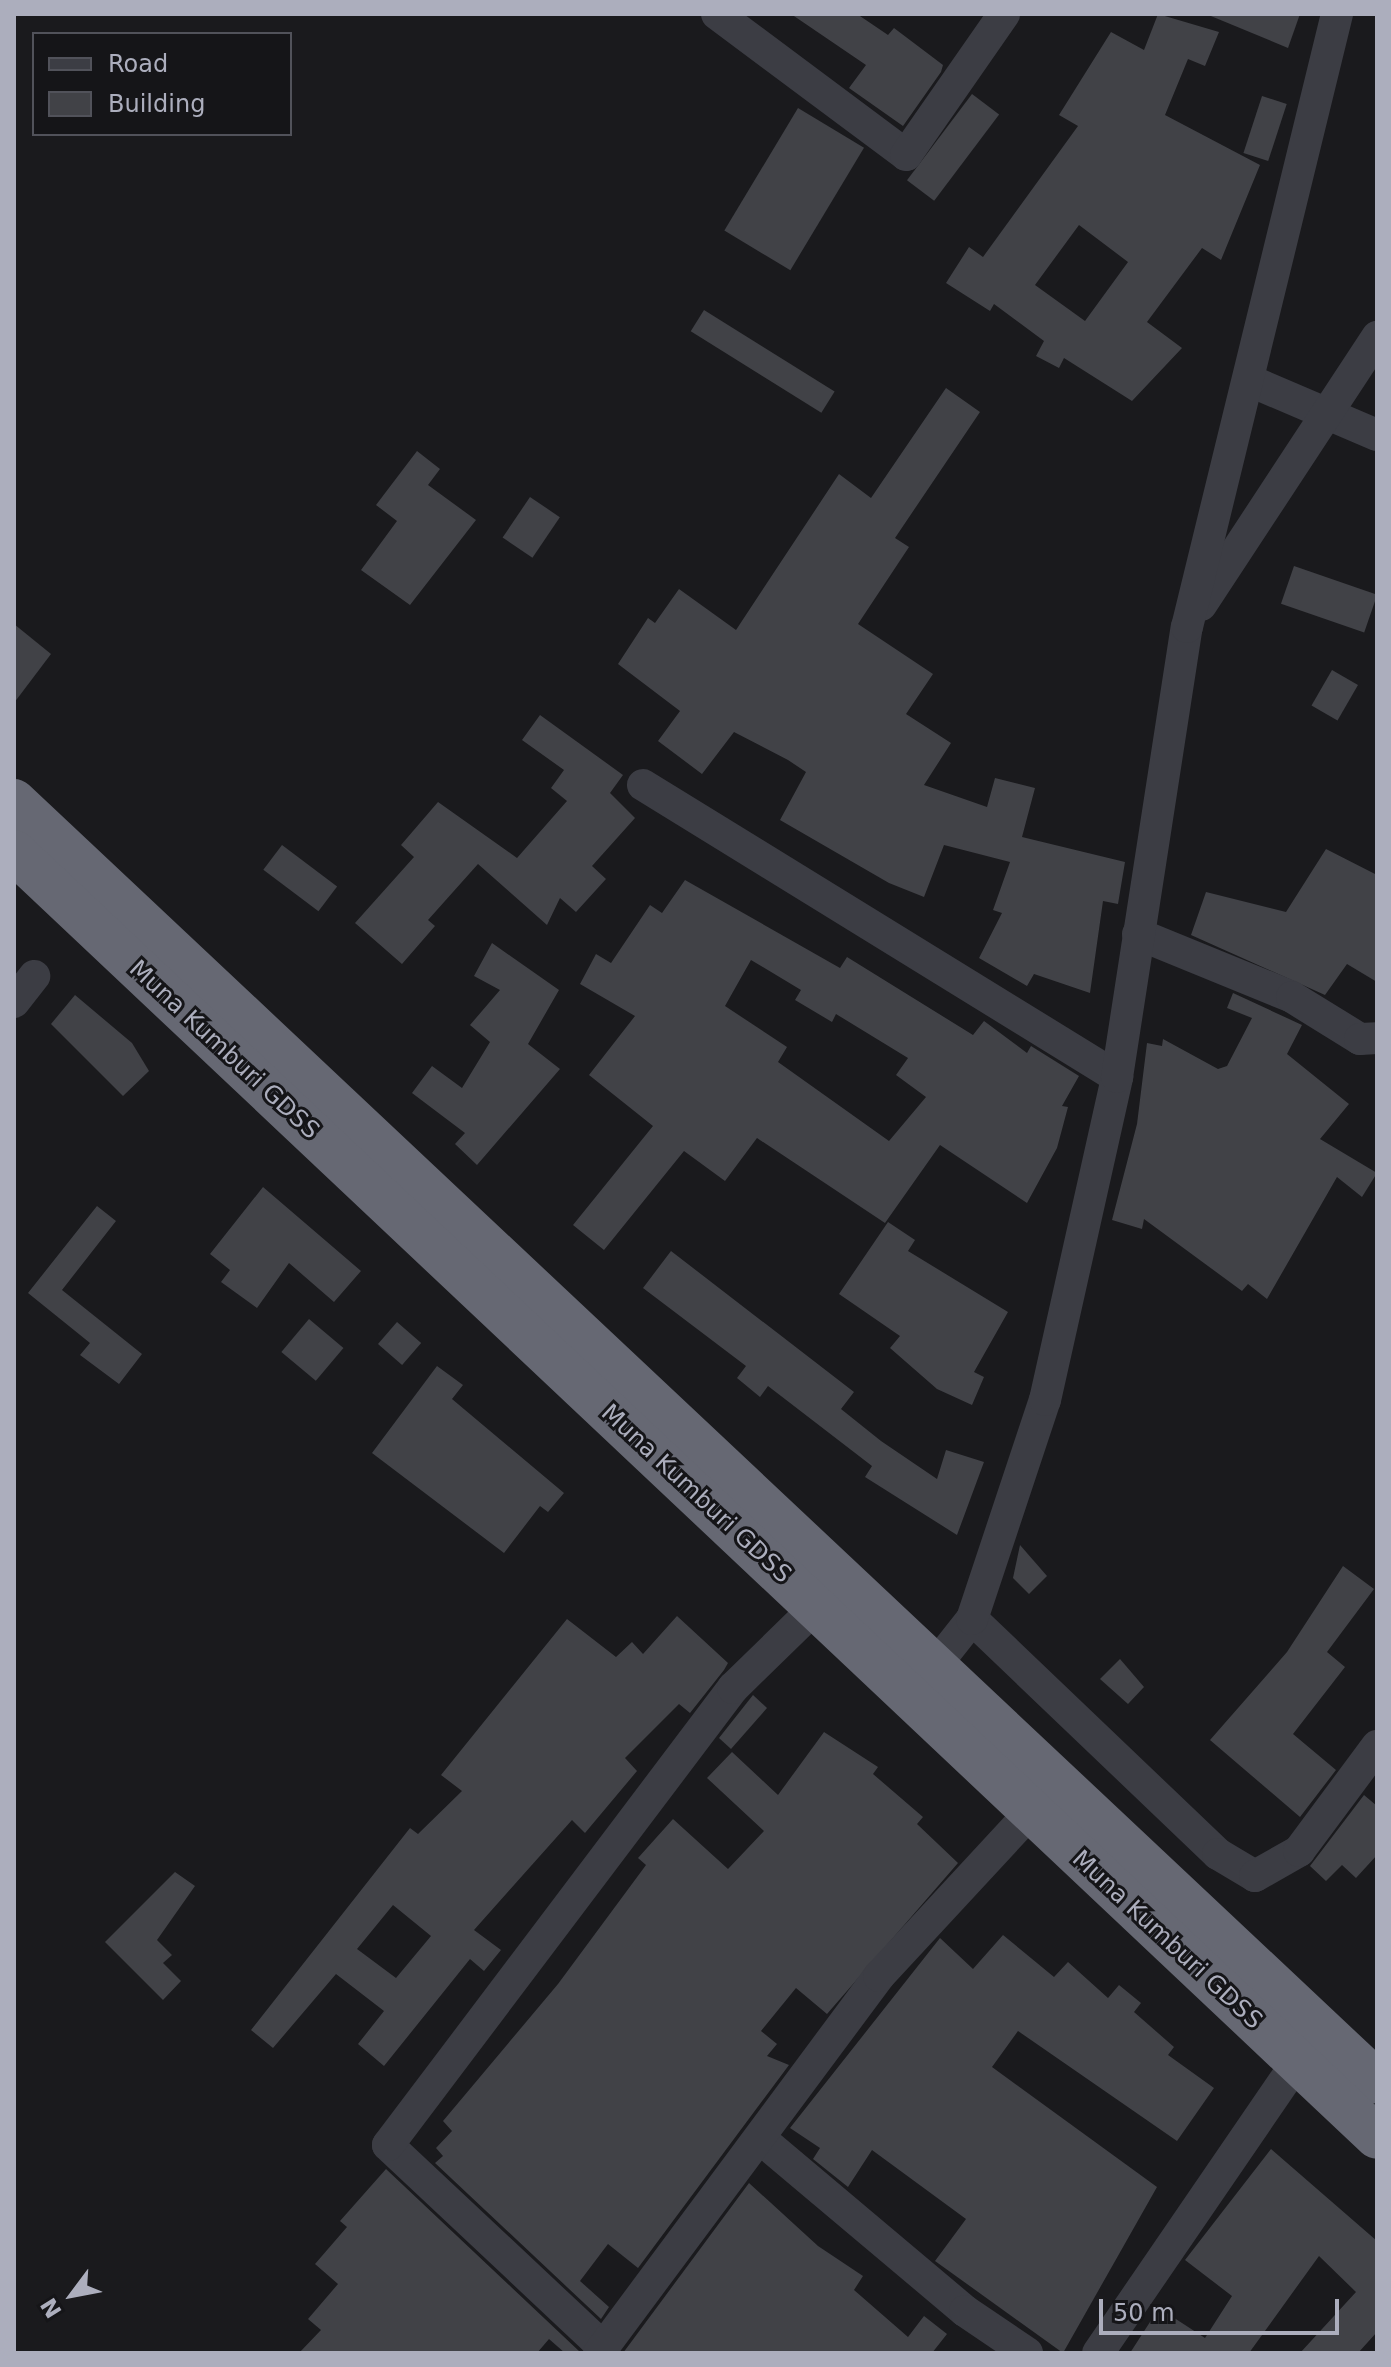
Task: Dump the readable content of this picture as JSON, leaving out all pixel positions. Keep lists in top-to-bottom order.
{
  "streets": {
    "highway": ["Muna Kumburi GDSS"]
  },
  "legend": ["Road", "Building"],
  "scale_bar": "50 m",
  "north": "bottom left"
}
